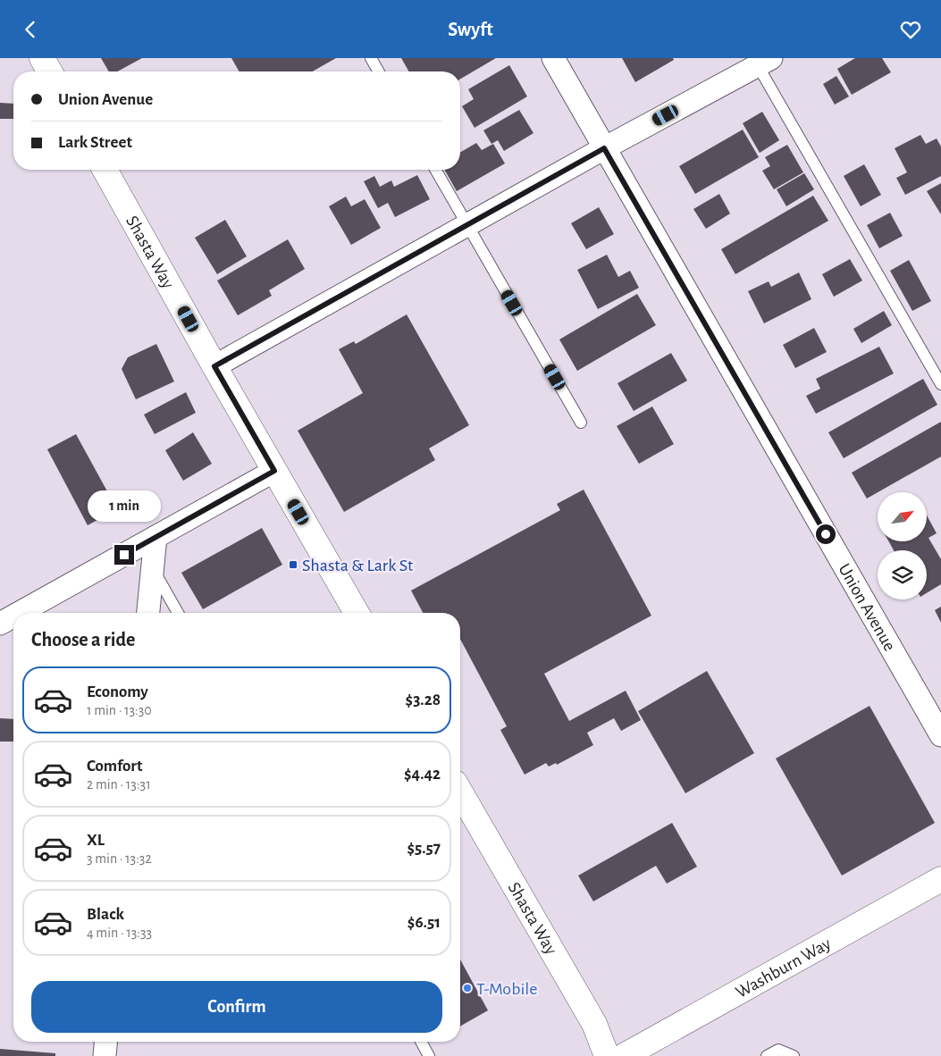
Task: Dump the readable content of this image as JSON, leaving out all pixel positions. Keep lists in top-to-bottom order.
{
  "streets": {
    "main road": ["Shasta Way", "Washburn Way"],
    "street": ["Union Avenue"]
  },
  "places": {
    "transit": ["Shasta & Lark St"],
    "other": ["T-Mobile"]
  },
  "north": "top right",
  "page": {
    "header": "Swyft",
    "banner": ["Union Avenue", "Lark Street"],
    "bubble": "1 min",
    "heading": "Choose a ride",
    "list": [
      {
        "name": "Economy",
        "note": "1 min · 13:30",
        "value": "$3.28"
      },
      {
        "name": "Comfort",
        "note": "2 min · 13:31",
        "value": "$4.42"
      },
      {
        "name": "XL",
        "note": "3 min · 13:32",
        "value": "$5.57"
      },
      {
        "name": "Black",
        "note": "4 min · 13:33",
        "value": "$6.51"
      }
    ],
    "buttons": "Confirm"
  }
}
